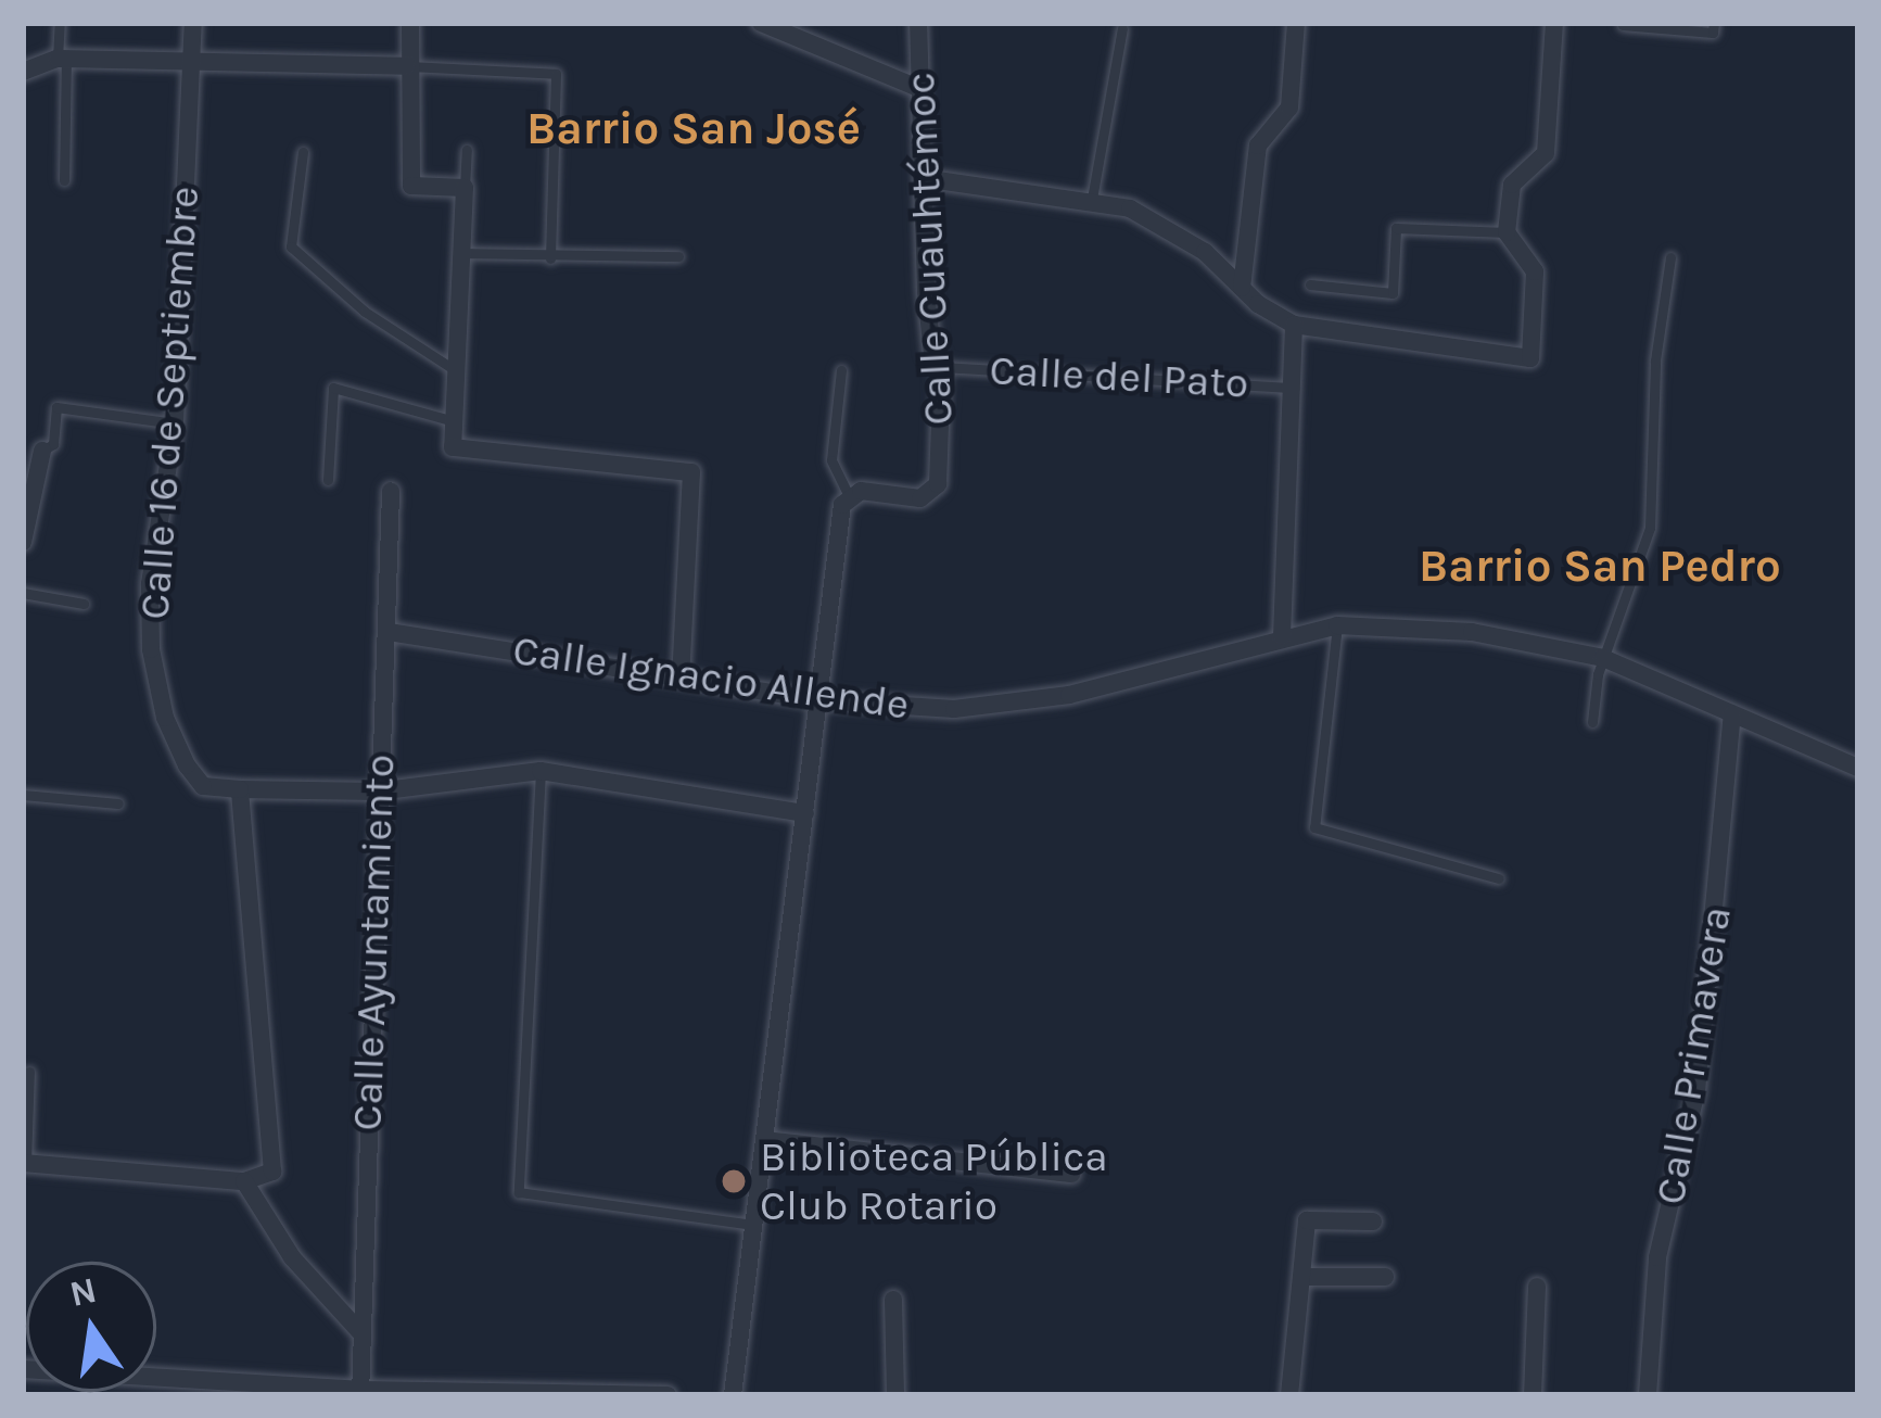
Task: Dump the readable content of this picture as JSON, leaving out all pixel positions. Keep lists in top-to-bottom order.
{
  "streets": {
    "street": [
      "Calle Cuauhtémoc",
      "Calle 16 de Septiembre",
      "Calle Ignacio Allende",
      "Calle Ayuntamiento",
      "Calle Primavera"
    ],
    "lane": ["Calle del Pato"]
  },
  "crossings": [
    ["Calle Cuauhtémoc", "Calle del Pato"],
    ["Calle Ignacio Allende", "Calle Ayuntamiento"],
    ["Calle Ignacio Allende", "Calle Primavera"]
  ],
  "districts": ["Barrio San José", "Barrio San Pedro"],
  "places": ["Biblioteca Pública Club Rotario"],
  "north": "top"
}
